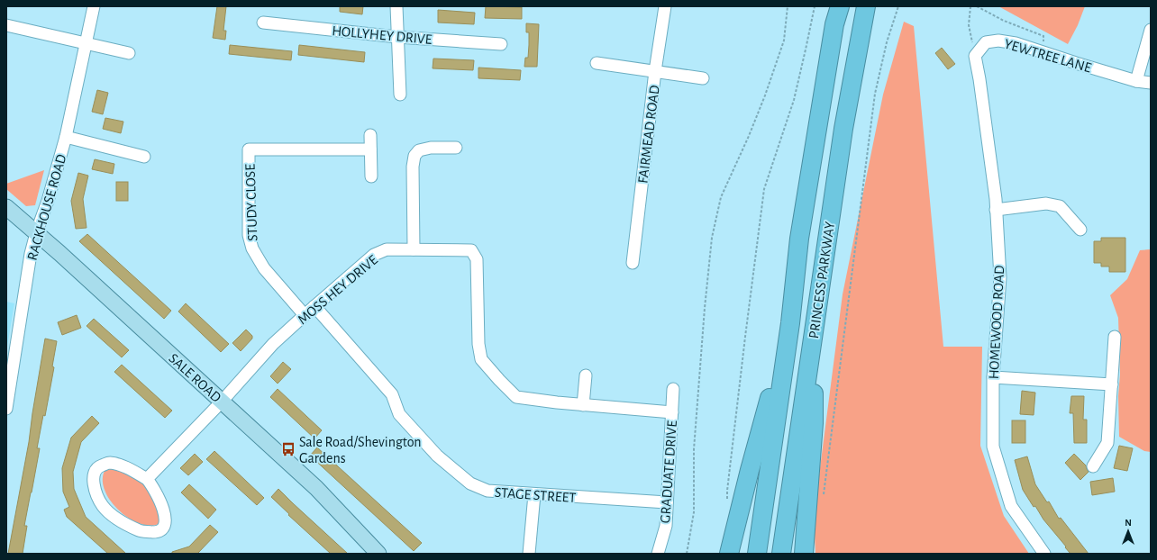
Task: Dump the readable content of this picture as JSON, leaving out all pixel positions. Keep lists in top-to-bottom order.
{
  "streets": {
    "highway": ["PRINCESS PARKWAY"],
    "main road": ["SALE ROAD"],
    "street": [
      "HOLLYHEY DRIVE",
      "YEWTREE LANE",
      "FAIRMEAD ROAD",
      "STUDY CLOSE",
      "RACKHOUSE ROAD",
      "MOSS HEY DRIVE",
      "HOMEWOOD ROAD",
      "GRADUATE DRIVE",
      "STAGE STREET"
    ]
  },
  "crossings": [
    ["YEWTREE LANE", "HOMEWOOD ROAD"],
    ["STUDY CLOSE", "MOSS HEY DRIVE"],
    ["RACKHOUSE ROAD", "SALE ROAD"],
    ["MOSS HEY DRIVE", "SALE ROAD"],
    ["MOSS HEY DRIVE", "GRADUATE DRIVE"],
    ["MOSS HEY DRIVE", "STAGE STREET"],
    ["GRADUATE DRIVE", "STAGE STREET"]
  ],
  "places": {
    "bus stop": ["Sale Road/Shevington Gardens"]
  },
  "north": "top"
}
